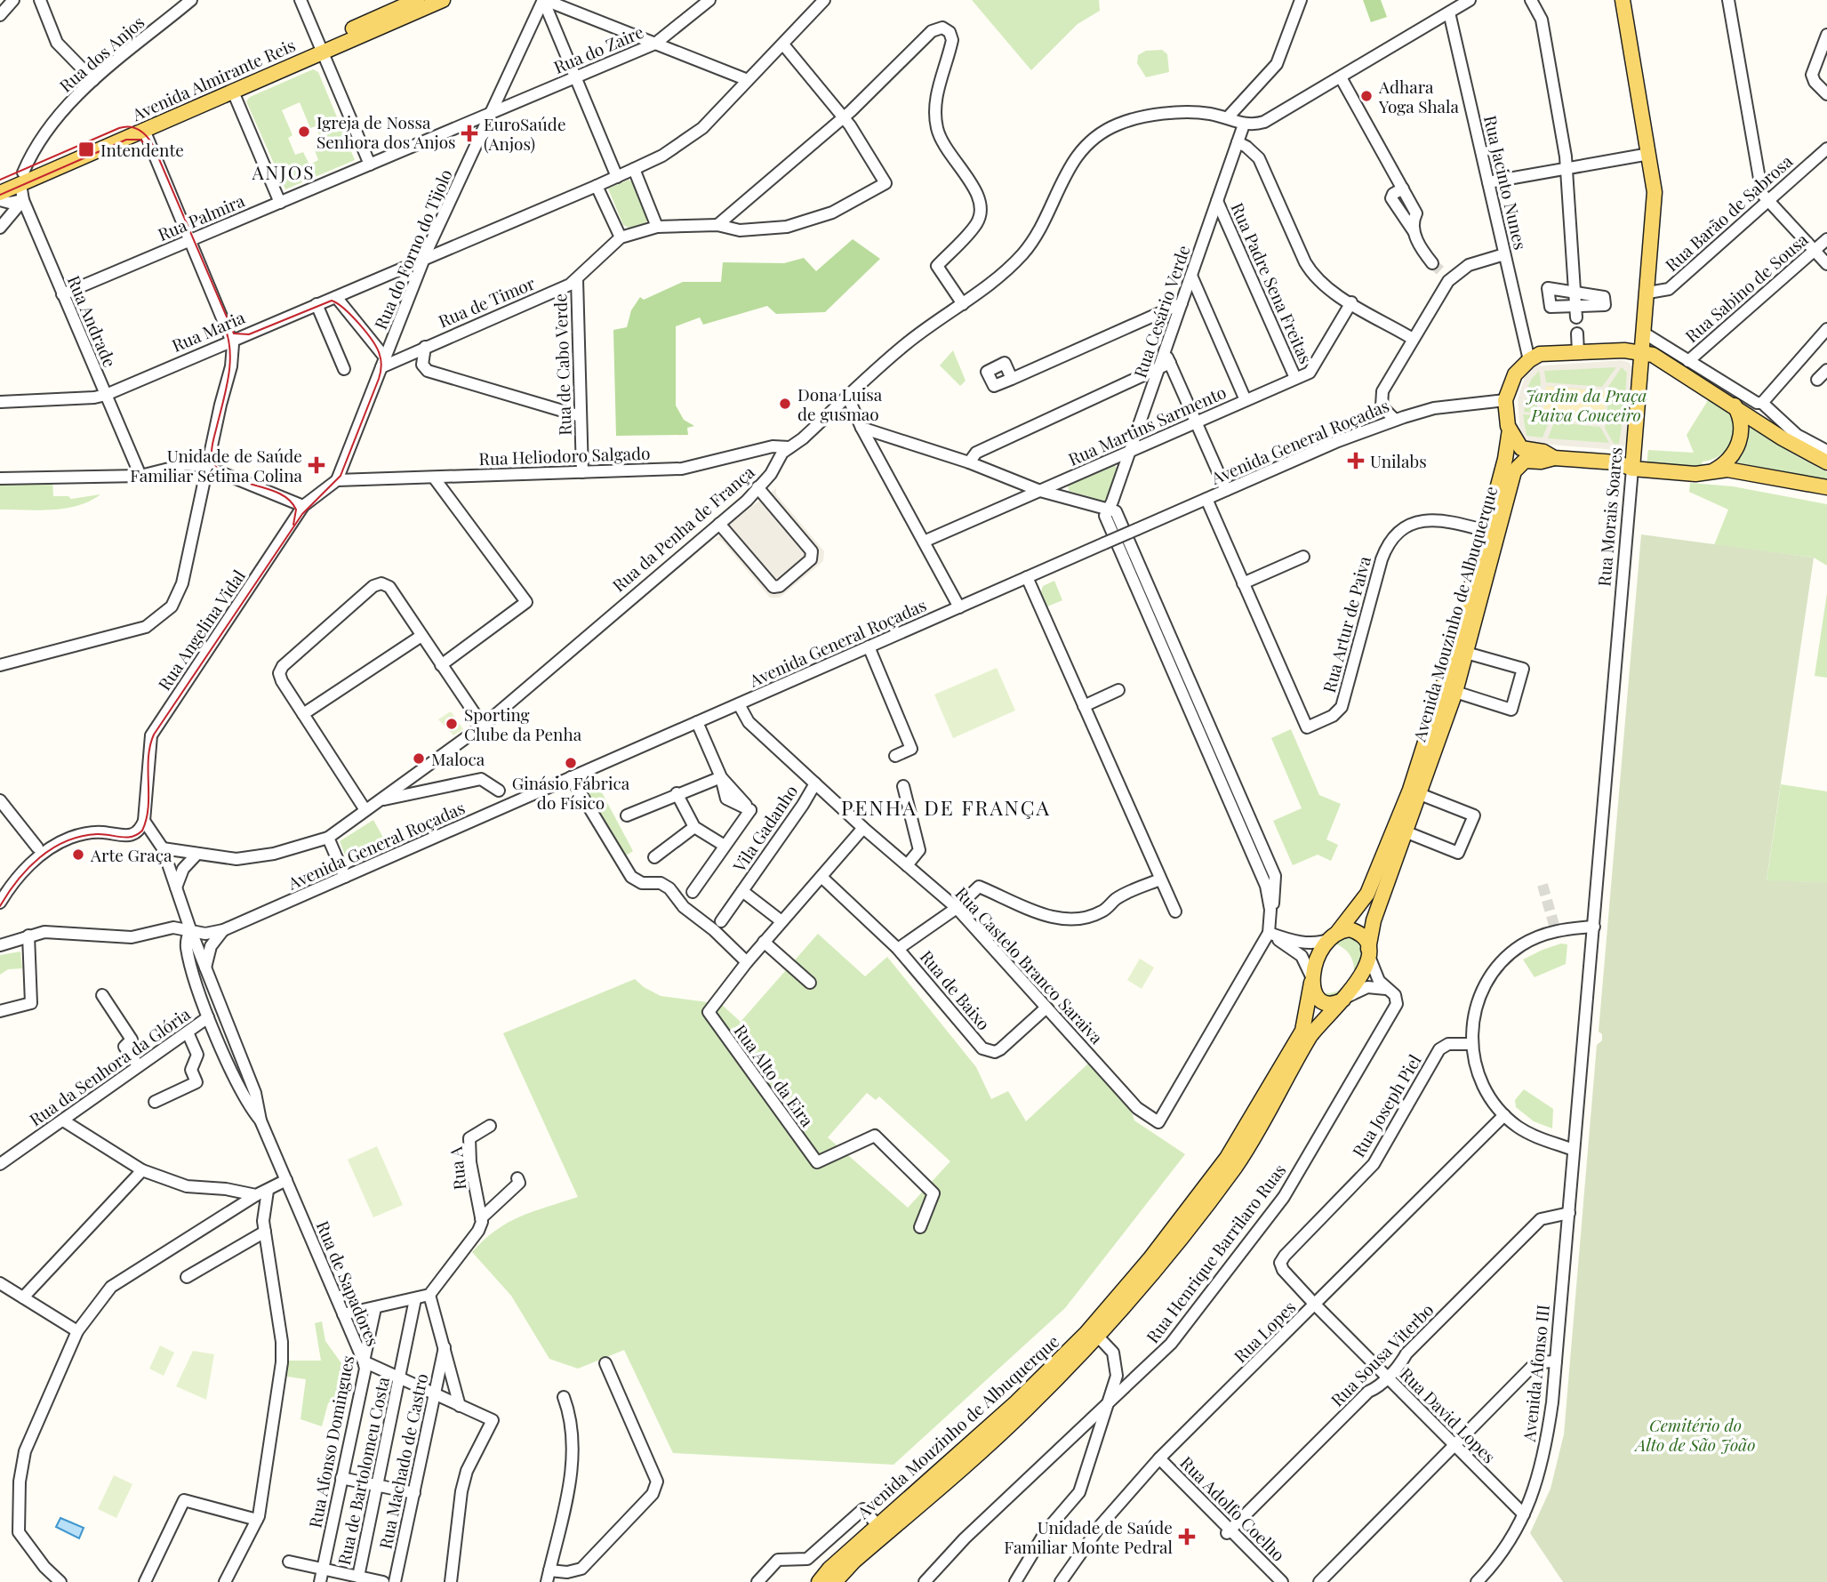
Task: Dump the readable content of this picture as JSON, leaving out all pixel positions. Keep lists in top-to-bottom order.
{
  "streets": {
    "main road": ["Avenida Almirante Reis", "Rua Morais Soares", "Avenida Mouzinho de Albuquerque"],
    "street": [
      "Rua do Zaire",
      "Rua dos Anjos",
      "Rua Jacinto Nunes",
      "Rua Barão de Sabrosa",
      "Rua Palmira",
      "Rua do Forno do Tijolo",
      "Rua Padre Sena Freitas",
      "Rua Sabino de Sousa",
      "Rua de Timor",
      "Rua Cesário Verde",
      "Rua Andrade",
      "Rua Maria",
      "Rua de Cabo Verde",
      "Rua Martins Sarmento",
      "Avenida General Roçadas",
      "Rua Heliodoro Salgado",
      "Rua da Penha de França",
      "Rua Artur de Paiva",
      "Rua Angelina Vidal",
      "Vila Gadanho",
      "Rua Castelo Branco Saraiva",
      "Rua de Baixo",
      "Rua da Senhora da Glória",
      "Rua Alto da Eira",
      "Rua Joseph Piel",
      "Rua A",
      "Rua Henrique Barrilaro Ruas",
      "Rua de Sapadores",
      "Rua Lopes",
      "Rua Sousa Viterbo",
      "Avenida Afonso III",
      "Rua David Lopes",
      "Rua Afonso Domingues",
      "Rua Machado de Castro",
      "Rua de Bartolomeu Costa",
      "Rua Adolfo Coelho"
    ]
  },
  "crossings": [
    ["Rua do Zaire", "Rua Palmira"],
    ["Rua do Zaire", "Rua do Forno do Tijolo"],
    ["Rua dos Anjos", "Avenida Almirante Reis"],
    ["Rua Barão de Sabrosa", "Rua Morais Soares"],
    ["Rua Palmira", "Rua do Forno do Tijolo"],
    ["Rua Palmira", "Rua Andrade"],
    ["Rua do Forno do Tijolo", "Rua de Timor"],
    ["Rua do Forno do Tijolo", "Rua Maria"],
    ["Rua do Forno do Tijolo", "Rua Heliodoro Salgado"],
    ["Rua do Forno do Tijolo", "Rua Angelina Vidal"],
    ["Rua Padre Sena Freitas", "Rua Cesário Verde"],
    ["Rua Padre Sena Freitas", "Rua Martins Sarmento"],
    ["Rua de Timor", "Rua de Cabo Verde"],
    ["Rua Cesário Verde", "Rua Martins Sarmento"],
    ["Rua Cesário Verde", "Rua da Penha de França"],
    ["Rua Andrade", "Rua Maria"],
    ["Rua de Cabo Verde", "Rua Heliodoro Salgado"],
    ["Avenida General Roçadas", "Avenida Mouzinho de Albuquerque"],
    ["Avenida General Roçadas", "Rua Castelo Branco Saraiva"],
    ["Avenida General Roçadas", "Rua de Sapadores"],
    ["Rua Heliodoro Salgado", "Rua da Penha de França"],
    ["Rua Heliodoro Salgado", "Rua Angelina Vidal"],
    ["Rua Morais Soares", "Avenida Afonso III"],
    ["Rua da Penha de França", "Rua de Sapadores"],
    ["Avenida Mouzinho de Albuquerque", "Rua Artur de Paiva"],
    ["Avenida Mouzinho de Albuquerque", "Rua Henrique Barrilaro Ruas"],
    ["Rua Angelina Vidal", "Rua de Sapadores"],
    ["Vila Gadanho", "Rua Castelo Branco Saraiva"],
    ["Rua Castelo Branco Saraiva", "Rua de Baixo"],
    ["Rua da Senhora da Glória", "Rua de Sapadores"],
    ["Rua Joseph Piel", "Rua David Lopes"],
    ["Rua de Sapadores", "Rua Afonso Domingues"],
    ["Rua de Sapadores", "Rua Machado de Castro"],
    ["Rua de Sapadores", "Rua de Bartolomeu Costa"],
    ["Rua Lopes", "Rua David Lopes"],
    ["Rua Lopes", "Rua Adolfo Coelho"],
    ["Rua Sousa Viterbo", "Avenida Afonso III"],
    ["Rua Sousa Viterbo", "Rua David Lopes"],
    ["Rua Sousa Viterbo", "Rua Adolfo Coelho"],
    ["Avenida Afonso III", "Rua David Lopes"]
  ],
  "districts": ["ANJOS", "PENHA DE FRANÇA"],
  "parks": ["Jardim da Praça Paiva Couceiro", "Cemitério do Alto de São João"],
  "places": {
    "other": [
      "Adhara Yoga Shala",
      "Igreja de Nossa Senhora dos Anjos",
      "Dona Luisa de gusmao",
      "Sporting Clube da Penha",
      "Maloca",
      "Ginásio Fábrica do Físico",
      "Arte Graça"
    ],
    "health": [
      "EuroSaúde (Anjos)",
      "Unilabs",
      "Unidade de Saúde Familiar Sétima Colina",
      "Unidade de Saúde Familiar Monte Pedral"
    ],
    "transit": ["Intendente"]
  }
}
